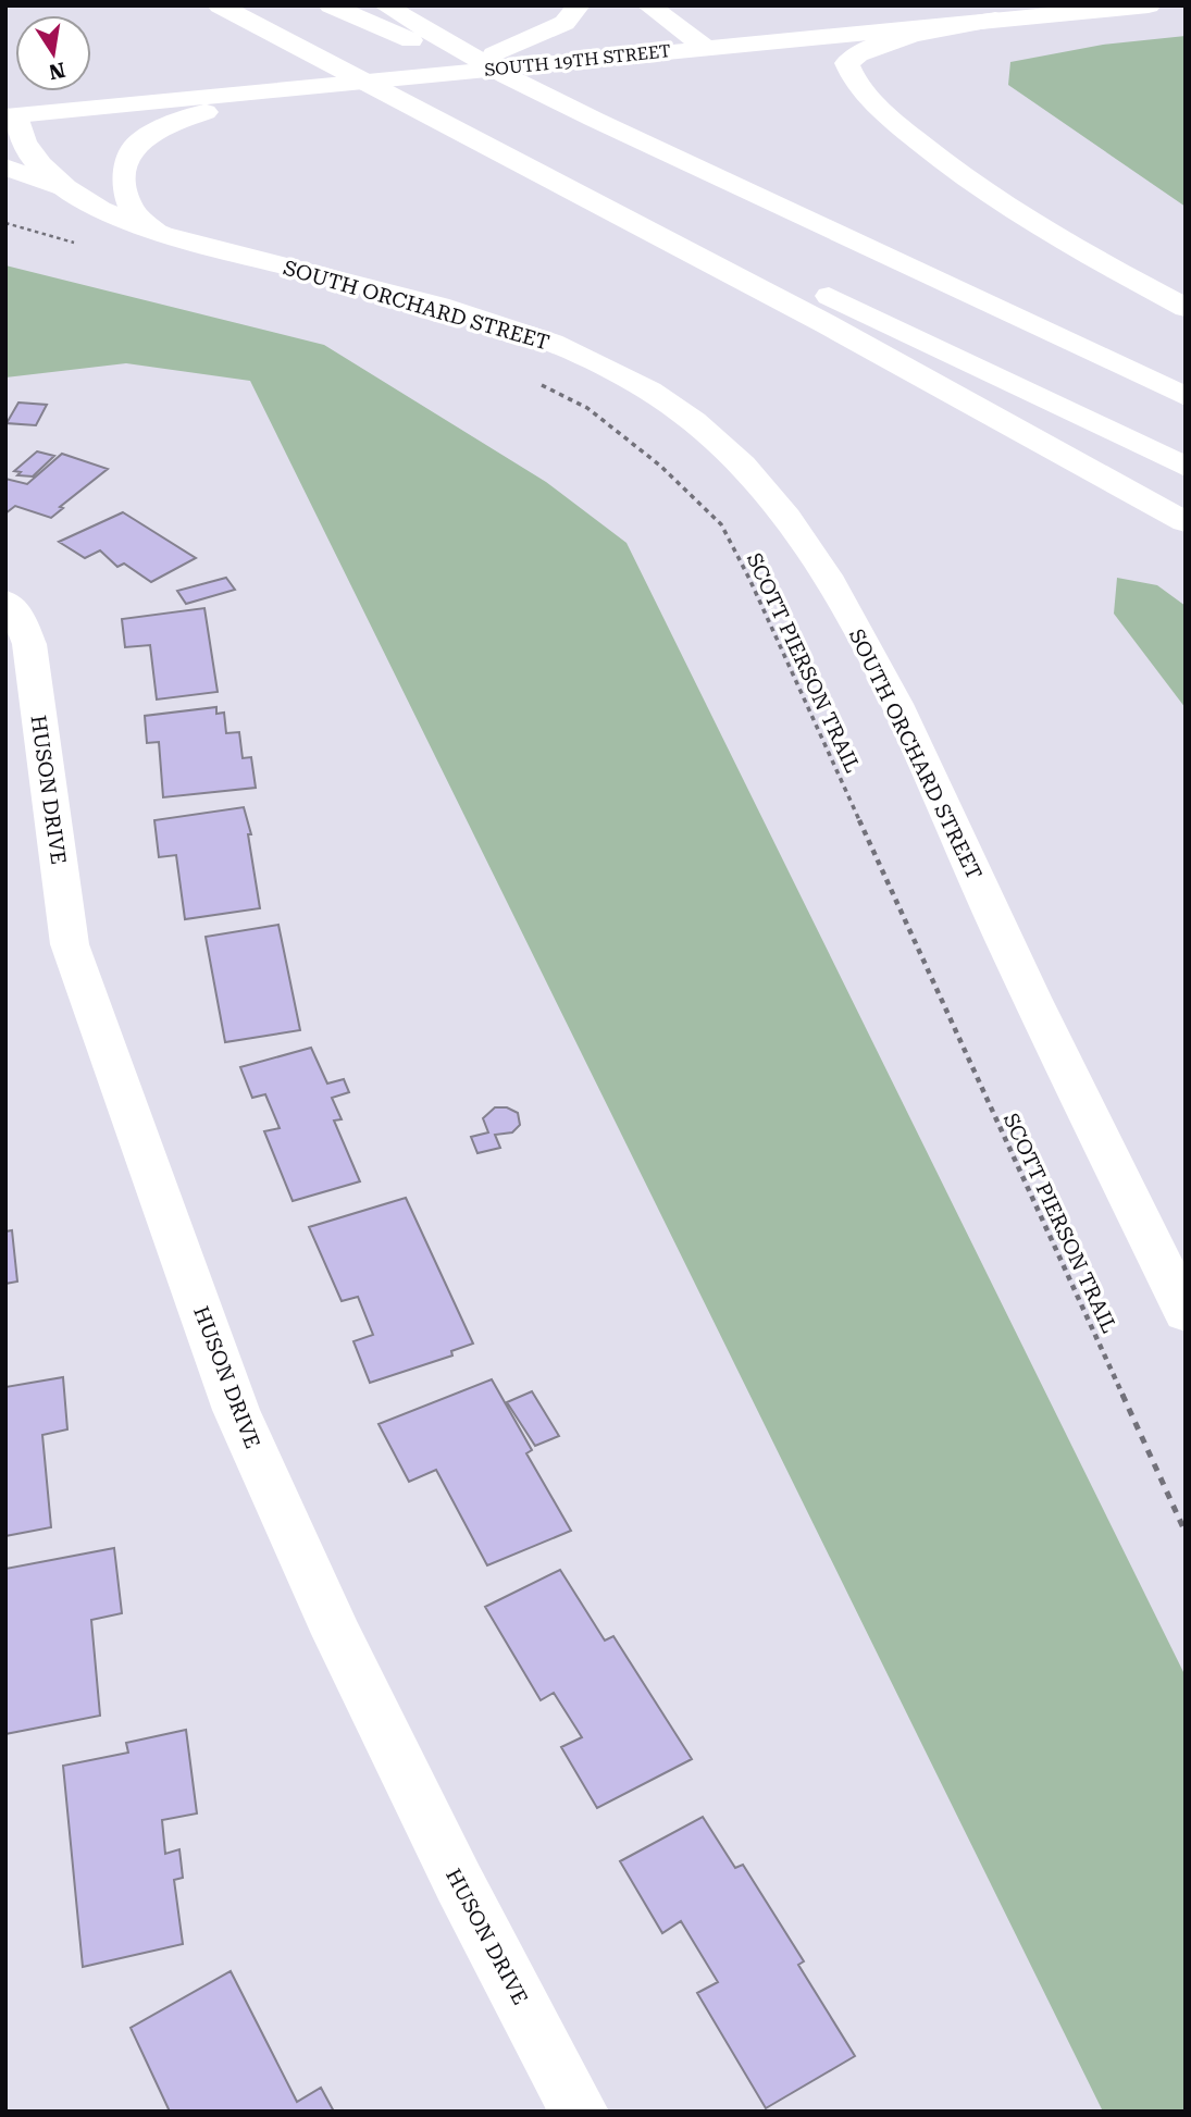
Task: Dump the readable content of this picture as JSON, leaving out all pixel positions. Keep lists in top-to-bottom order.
{
  "streets": {
    "main road": ["SOUTH 19TH STREET", "SOUTH ORCHARD STREET", "HUSON DRIVE"],
    "path": ["SCOTT PIERSON TRAIL"]
  },
  "north": "bottom"
}
